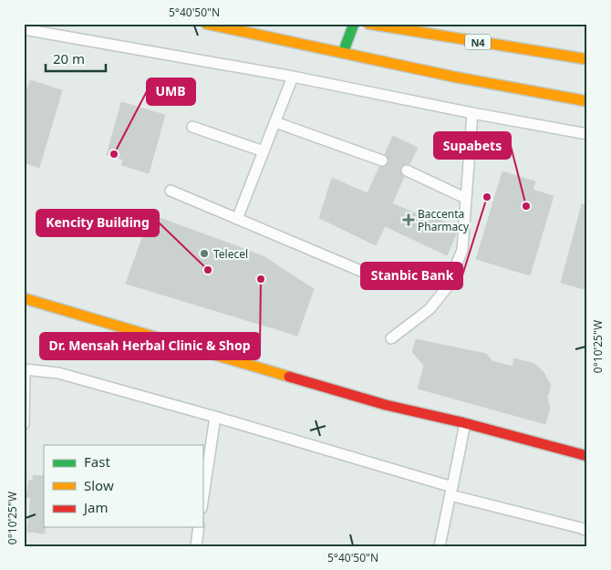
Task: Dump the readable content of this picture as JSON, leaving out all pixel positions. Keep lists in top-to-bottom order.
{
  "streets": {
    "main road": ["N4"]
  },
  "places": {
    "other": [
      "UMB",
      "Stanbic Bank",
      "Supabets",
      "Telecel",
      "Kencity Building",
      "Dr. Mensah Herbal Clinic & Shop"
    ],
    "health": ["Baccenta Pharmacy"]
  },
  "legend": ["Fast", "Slow", "Jam"],
  "scale_bar": "20 m",
  "coordinates": ["5°40'50\"N", "0°10'25\"W"]
}
